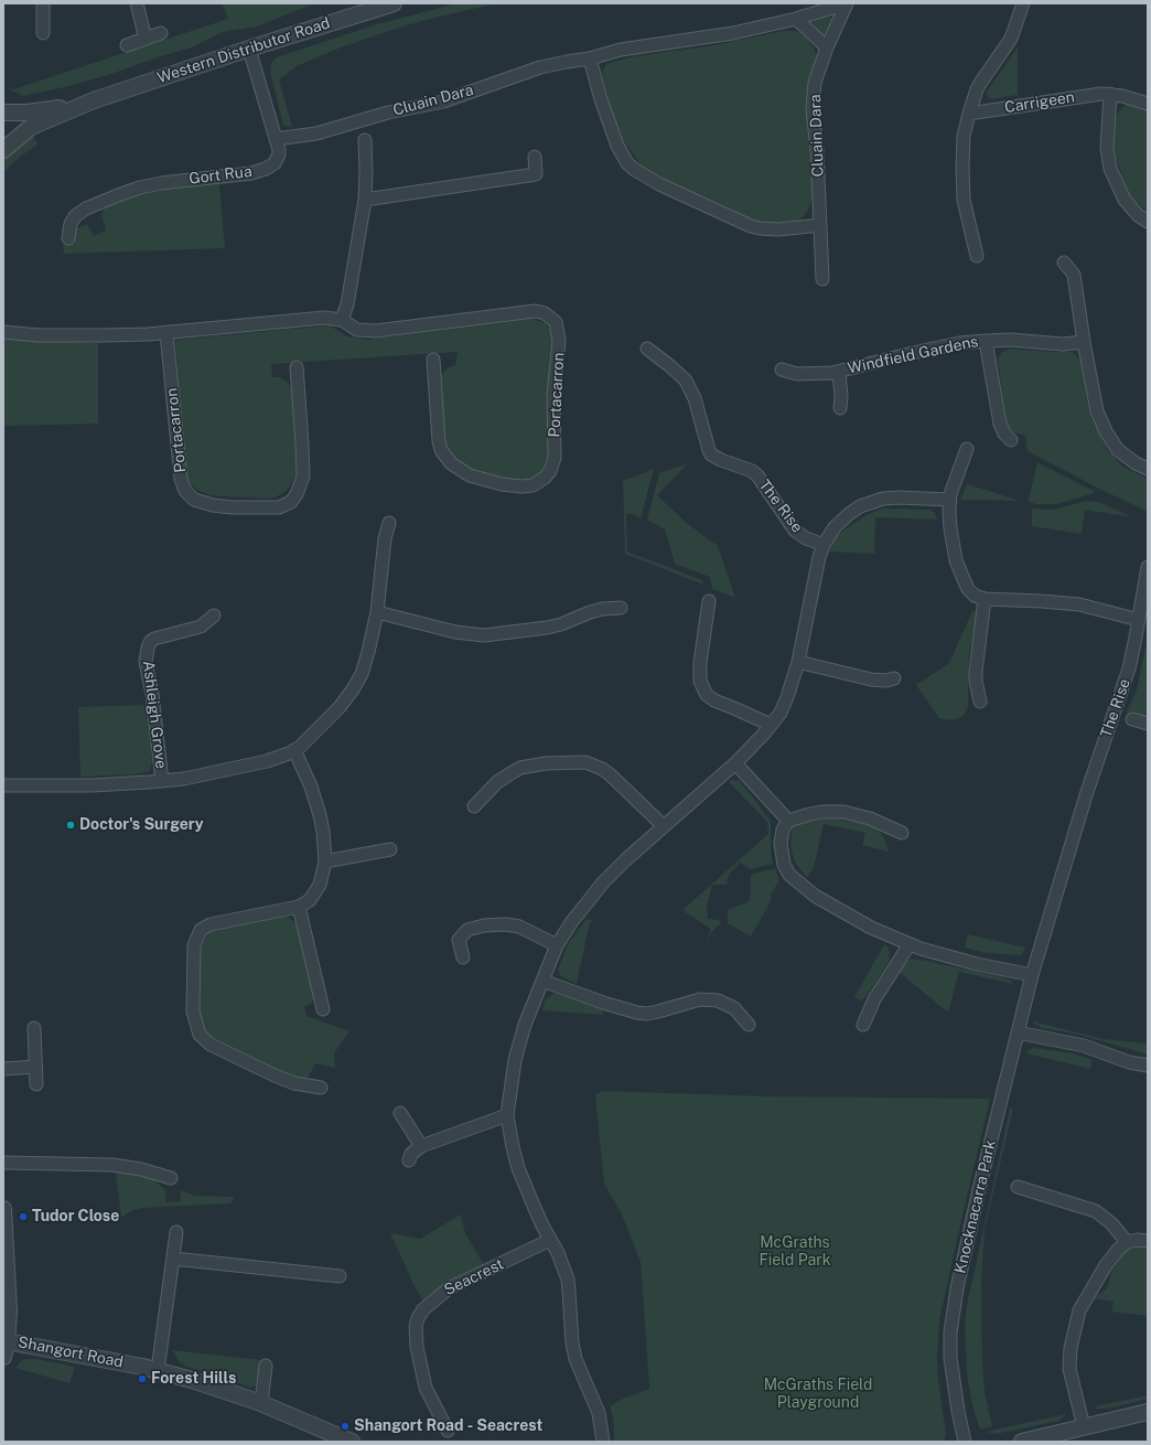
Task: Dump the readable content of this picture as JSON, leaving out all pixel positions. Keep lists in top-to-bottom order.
{
  "streets": {
    "street": [
      "Western Distributor Road",
      "Cluain Dara",
      "Carrigeen",
      "Gort Rua",
      "Windfield Gardens",
      "Portacarron",
      "The Rise",
      "Ashleigh Grove",
      "Knocknacarra Park",
      "Seacrest",
      "Shangort Road"
    ]
  },
  "crossings": [
    ["Western Distributor Road", "Gort Rua"],
    ["Cluain Dara", "Gort Rua"],
    ["The Rise", "Knocknacarra Park"]
  ],
  "parks": ["McGraths Field Park", "McGraths Field Playground"],
  "places": [
    "Doctor's Surgery",
    "Tudor Close",
    "Forest Hills",
    "Shangort Road - Seacrest"
  ]
}
